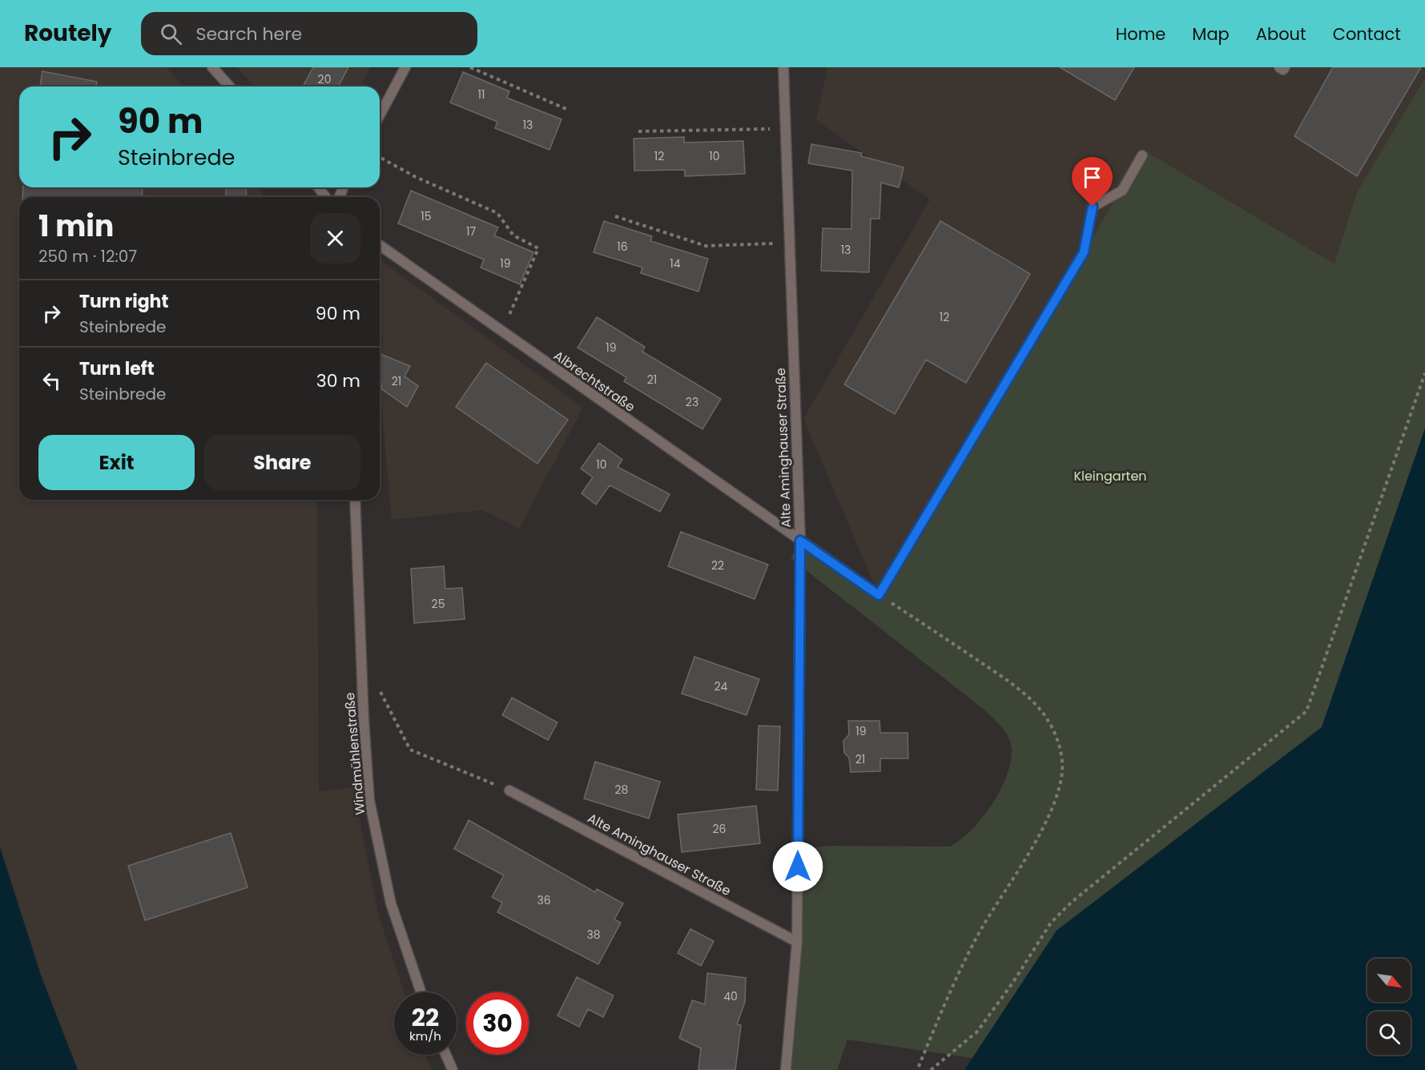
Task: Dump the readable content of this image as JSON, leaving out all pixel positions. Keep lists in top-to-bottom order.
{
  "streets": {
    "street": ["Albrechtstraße", "Alte Aminghauser Straße", "Windmühlenstraße"]
  },
  "crossings": [
    ["Albrechtstraße", "Alte Aminghauser Straße"]
  ],
  "parks": ["Kleingarten"],
  "house_numbers": [
    "20",
    "11",
    "13",
    "12",
    "10",
    "15",
    "17",
    "16",
    "13",
    "19",
    "14",
    "12",
    "19",
    "21",
    "21",
    "23",
    "10",
    "22",
    "25",
    "24",
    "19",
    "21",
    "28",
    "26",
    "36",
    "38",
    "40"
  ],
  "north": "bottom right",
  "page": {
    "header": "Routely",
    "search": "Search here",
    "nav": [
      "Home",
      "Map",
      "About",
      "Contact"
    ],
    "turn": ["90 m", "Steinbrede"],
    "heading": ["1 min", "250 m · 12:07"],
    "list": [
      {
        "name": "Turn right",
        "note": "Steinbrede",
        "value": "90 m"
      },
      {
        "name": "Turn left",
        "note": "Steinbrede",
        "value": "30 m"
      }
    ],
    "buttons": ["Exit", "Share"],
    "speed": "22 km/h",
    "limit": "30"
  }
}
